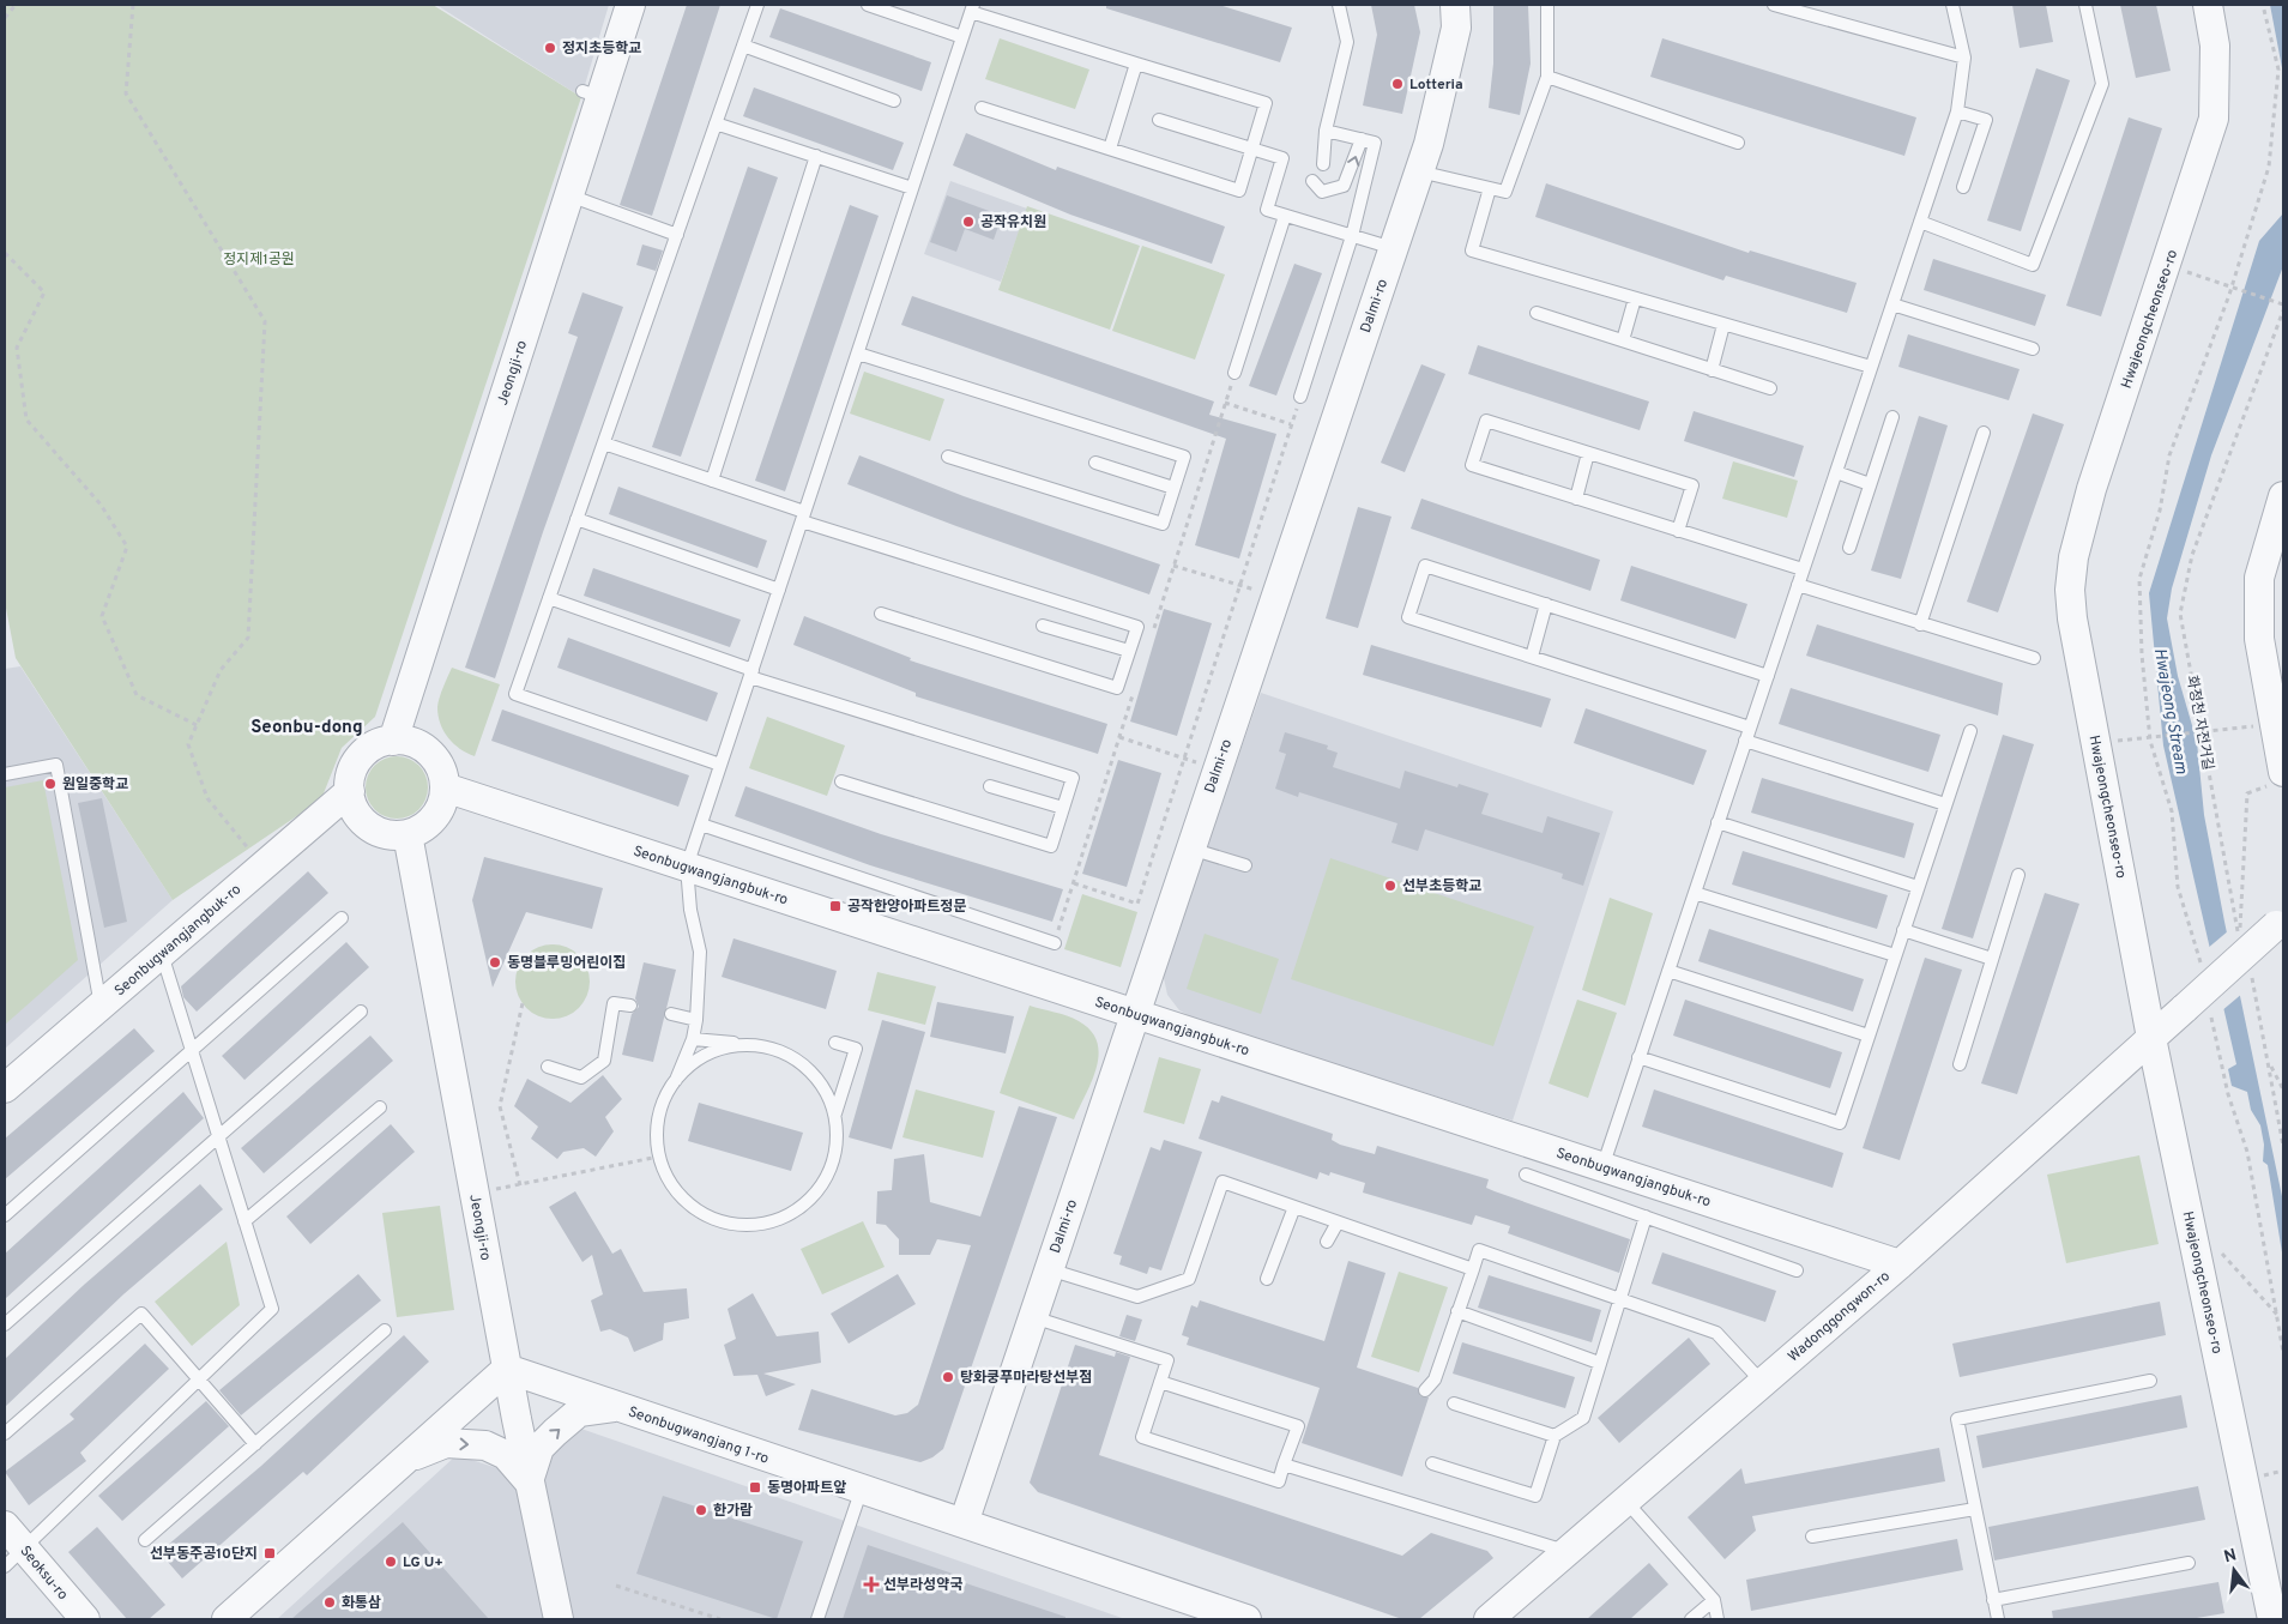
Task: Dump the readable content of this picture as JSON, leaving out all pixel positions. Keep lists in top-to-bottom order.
{
  "streets": {
    "street": [
      "Dalmi-ro",
      "Hwajeongcheonseo-ro",
      "Jeongji-ro",
      "Seonbugwangjangbuk-ro",
      "Wadonggongwon-ro",
      "Seonbugwangjang 1-ro",
      "Seoksu-ro"
    ],
    "path": ["화정천 자전거길"]
  },
  "crossings": [
    ["Dalmi-ro", "Seonbugwangjangbuk-ro"],
    ["Dalmi-ro", "Seonbugwangjang 1-ro"],
    ["Hwajeongcheonseo-ro", "Wadonggongwon-ro"],
    ["Jeongji-ro", "Seonbugwangjangbuk-ro"],
    ["Jeongji-ro", "Seonbugwangjang 1-ro"],
    ["Seonbugwangjangbuk-ro", "Wadonggongwon-ro"]
  ],
  "districts": ["Seonbu-dong"],
  "water": ["Hwajeong Stream"],
  "parks": ["정지제1공원"],
  "places": {
    "other": [
      "정지초등학교",
      "Lotteria",
      "공작유치원",
      "원일중학교",
      "선부초등학교",
      "동명블루밍어린이집",
      "탕화쿵푸마라탕선부점",
      "한가람",
      "LG U+",
      "화통삼"
    ],
    "transit": ["공작한양아파트정문", "동명아파트앞", "선부동주공10단지"],
    "health": ["선부라성약국"]
  },
  "north": "top"
}
